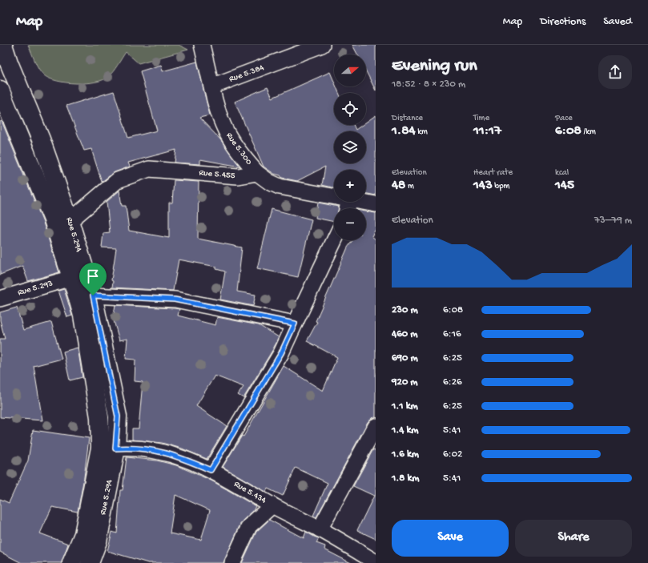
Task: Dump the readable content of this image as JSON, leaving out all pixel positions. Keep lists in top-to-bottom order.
{
  "streets": {
    "main road": ["Rue 5.294"],
    "street": [
      "Rue 5.384",
      "Rue 5.300",
      "Rue 5.455",
      "Rue 5.293",
      "Rue 5.434"
    ]
  },
  "crossings": [
    ["Rue 5.384", "Rue 5.300"],
    ["Rue 5.300", "Rue 5.455"],
    ["Rue 5.455", "Rue 5.294"],
    ["Rue 5.294", "Rue 5.293"],
    ["Rue 5.294", "Rue 5.434"]
  ],
  "north": "right",
  "page": {
    "header": "Map",
    "nav": ["Map", "Directions", "Saved"],
    "heading": ["Evening run", "18:52 · 8 × 230 m"],
    "map_buttons": ["+", "−"],
    "stats": [
      ["Distance", "1.84 km"],
      ["Time", "11:17"],
      ["Pace", "6:08 /km"],
      ["Elevation", "48 m"],
      ["Heart rate", "143 bpm"],
      ["kcal", "145"]
    ],
    "chart": ["Elevation", "73–79 m"],
    "list": [
      {
        "name": "230 m",
        "note": "6:08"
      },
      {
        "name": "460 m",
        "note": "6:16"
      },
      {
        "name": "690 m",
        "note": "6:25"
      },
      {
        "name": "920 m",
        "note": "6:26"
      },
      {
        "name": "1.1 km",
        "note": "6:25"
      },
      {
        "name": "1.4 km",
        "note": "5:41"
      },
      {
        "name": "1.6 km",
        "note": "6:02"
      },
      {
        "name": "1.8 km",
        "note": "5:41"
      }
    ],
    "buttons": ["Save", "Share"]
  }
}
